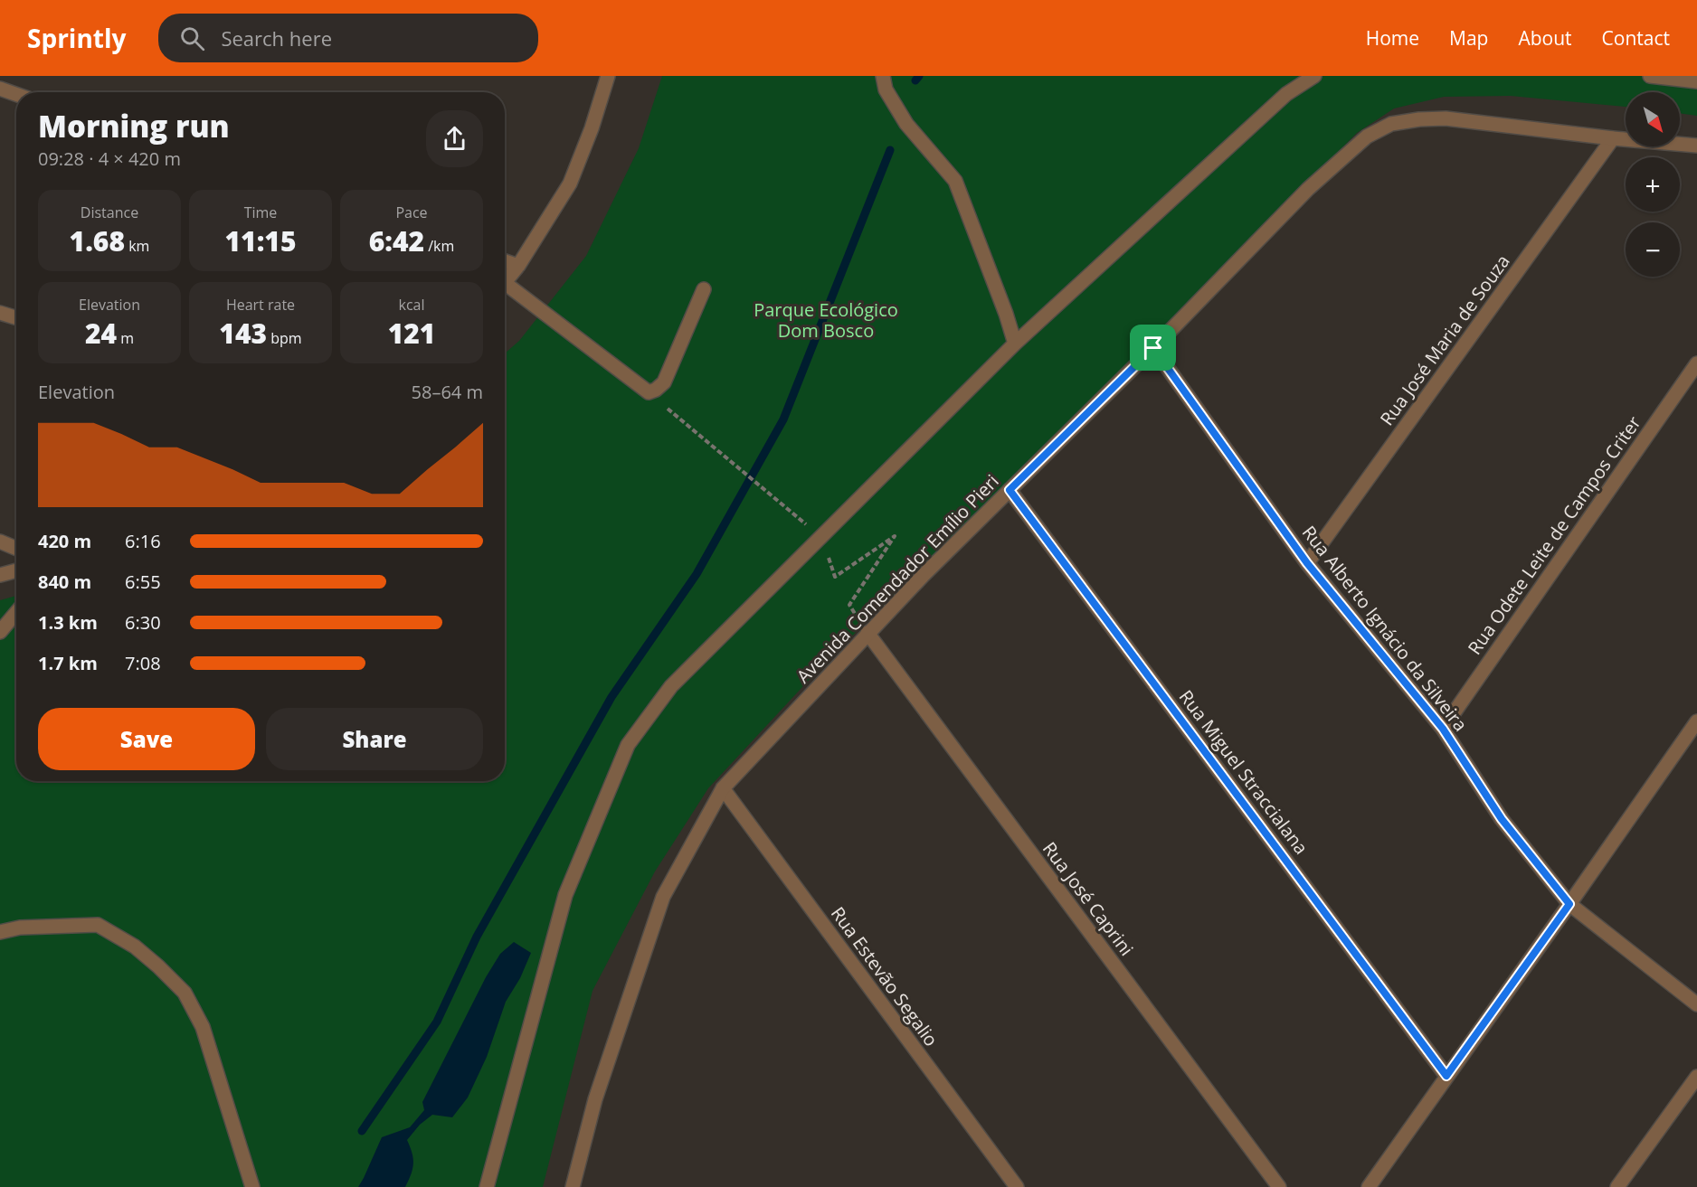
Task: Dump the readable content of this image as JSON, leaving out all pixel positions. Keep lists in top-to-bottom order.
{
  "streets": {
    "street": [
      "Rua José Maria de Souza",
      "Rua Odete Leite de Campos Criter",
      "Avenida Comendador Emílio Pieri",
      "Rua Alberto Ignácio da Silveira",
      "Rua Miguel Straccialana",
      "Rua José Caprini",
      "Rua Estevão Segalio"
    ]
  },
  "crossings": [
    ["Rua José Maria de Souza", "Avenida Comendador Emílio Pieri"],
    ["Rua José Maria de Souza", "Rua Alberto Ignácio da Silveira"],
    ["Rua Odete Leite de Campos Criter", "Rua Alberto Ignácio da Silveira"],
    ["Avenida Comendador Emílio Pieri", "Rua Alberto Ignácio da Silveira"],
    ["Avenida Comendador Emílio Pieri", "Rua Miguel Straccialana"],
    ["Avenida Comendador Emílio Pieri", "Rua José Caprini"],
    ["Avenida Comendador Emílio Pieri", "Rua Estevão Segalio"]
  ],
  "parks": ["Parque Ecológico Dom Bosco"],
  "north": "bottom right",
  "page": {
    "header": "Sprintly",
    "search": "Search here",
    "nav": [
      "Home",
      "Map",
      "About",
      "Contact"
    ],
    "map_buttons": ["+", "−"],
    "heading": ["Morning run", "09:28 · 4 × 420 m"],
    "stats": [
      ["Distance", "1.68 km"],
      ["Time", "11:15"],
      ["Pace", "6:42 /km"],
      ["Elevation", "24 m"],
      ["Heart rate", "143 bpm"],
      ["kcal", "121"]
    ],
    "chart": ["Elevation", "58–64 m"],
    "list": [
      {
        "name": "420 m",
        "note": "6:16"
      },
      {
        "name": "840 m",
        "note": "6:55"
      },
      {
        "name": "1.3 km",
        "note": "6:30"
      },
      {
        "name": "1.7 km",
        "note": "7:08"
      }
    ],
    "buttons": ["Save", "Share"]
  }
}
